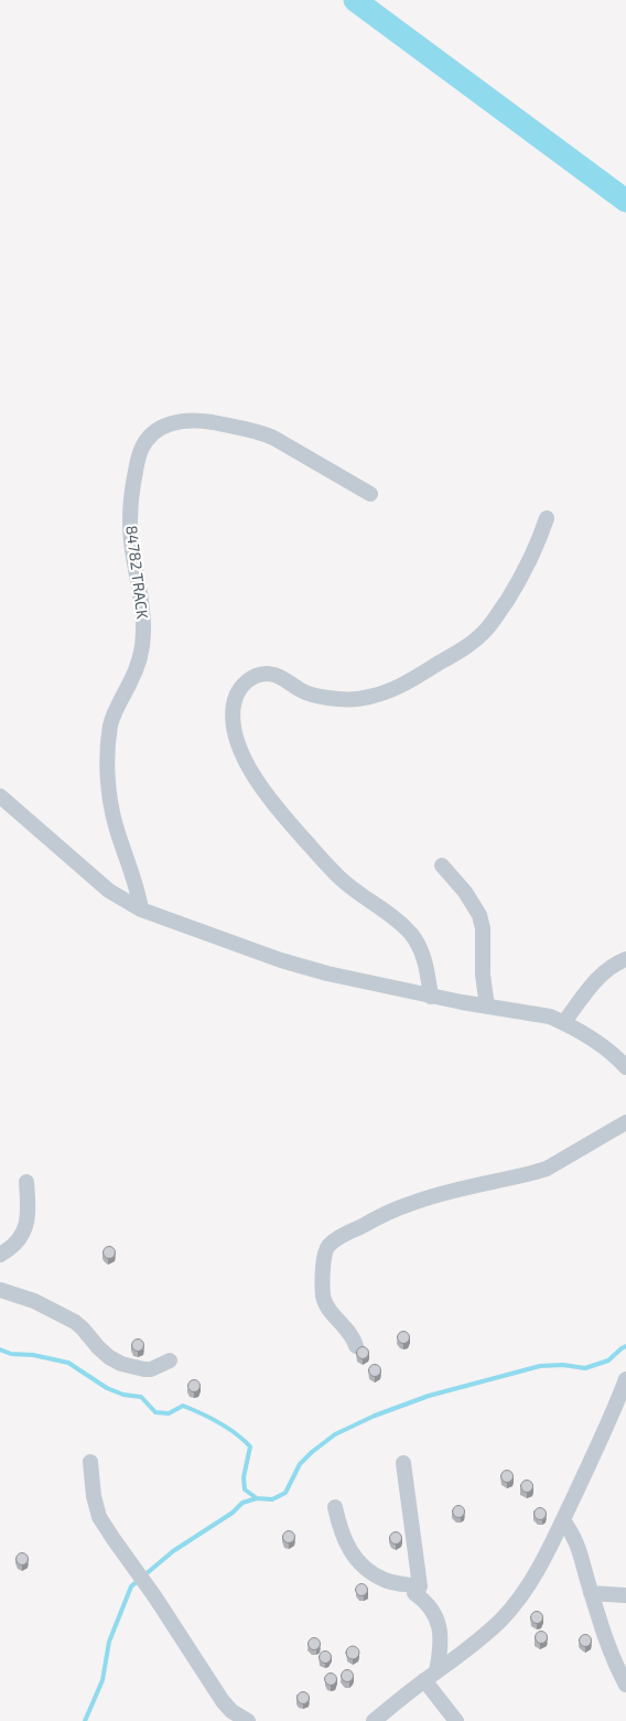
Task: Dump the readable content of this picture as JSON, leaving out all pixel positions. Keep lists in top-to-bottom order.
{
  "streets": {
    "street": ["84782 TRACK"]
  }
}
